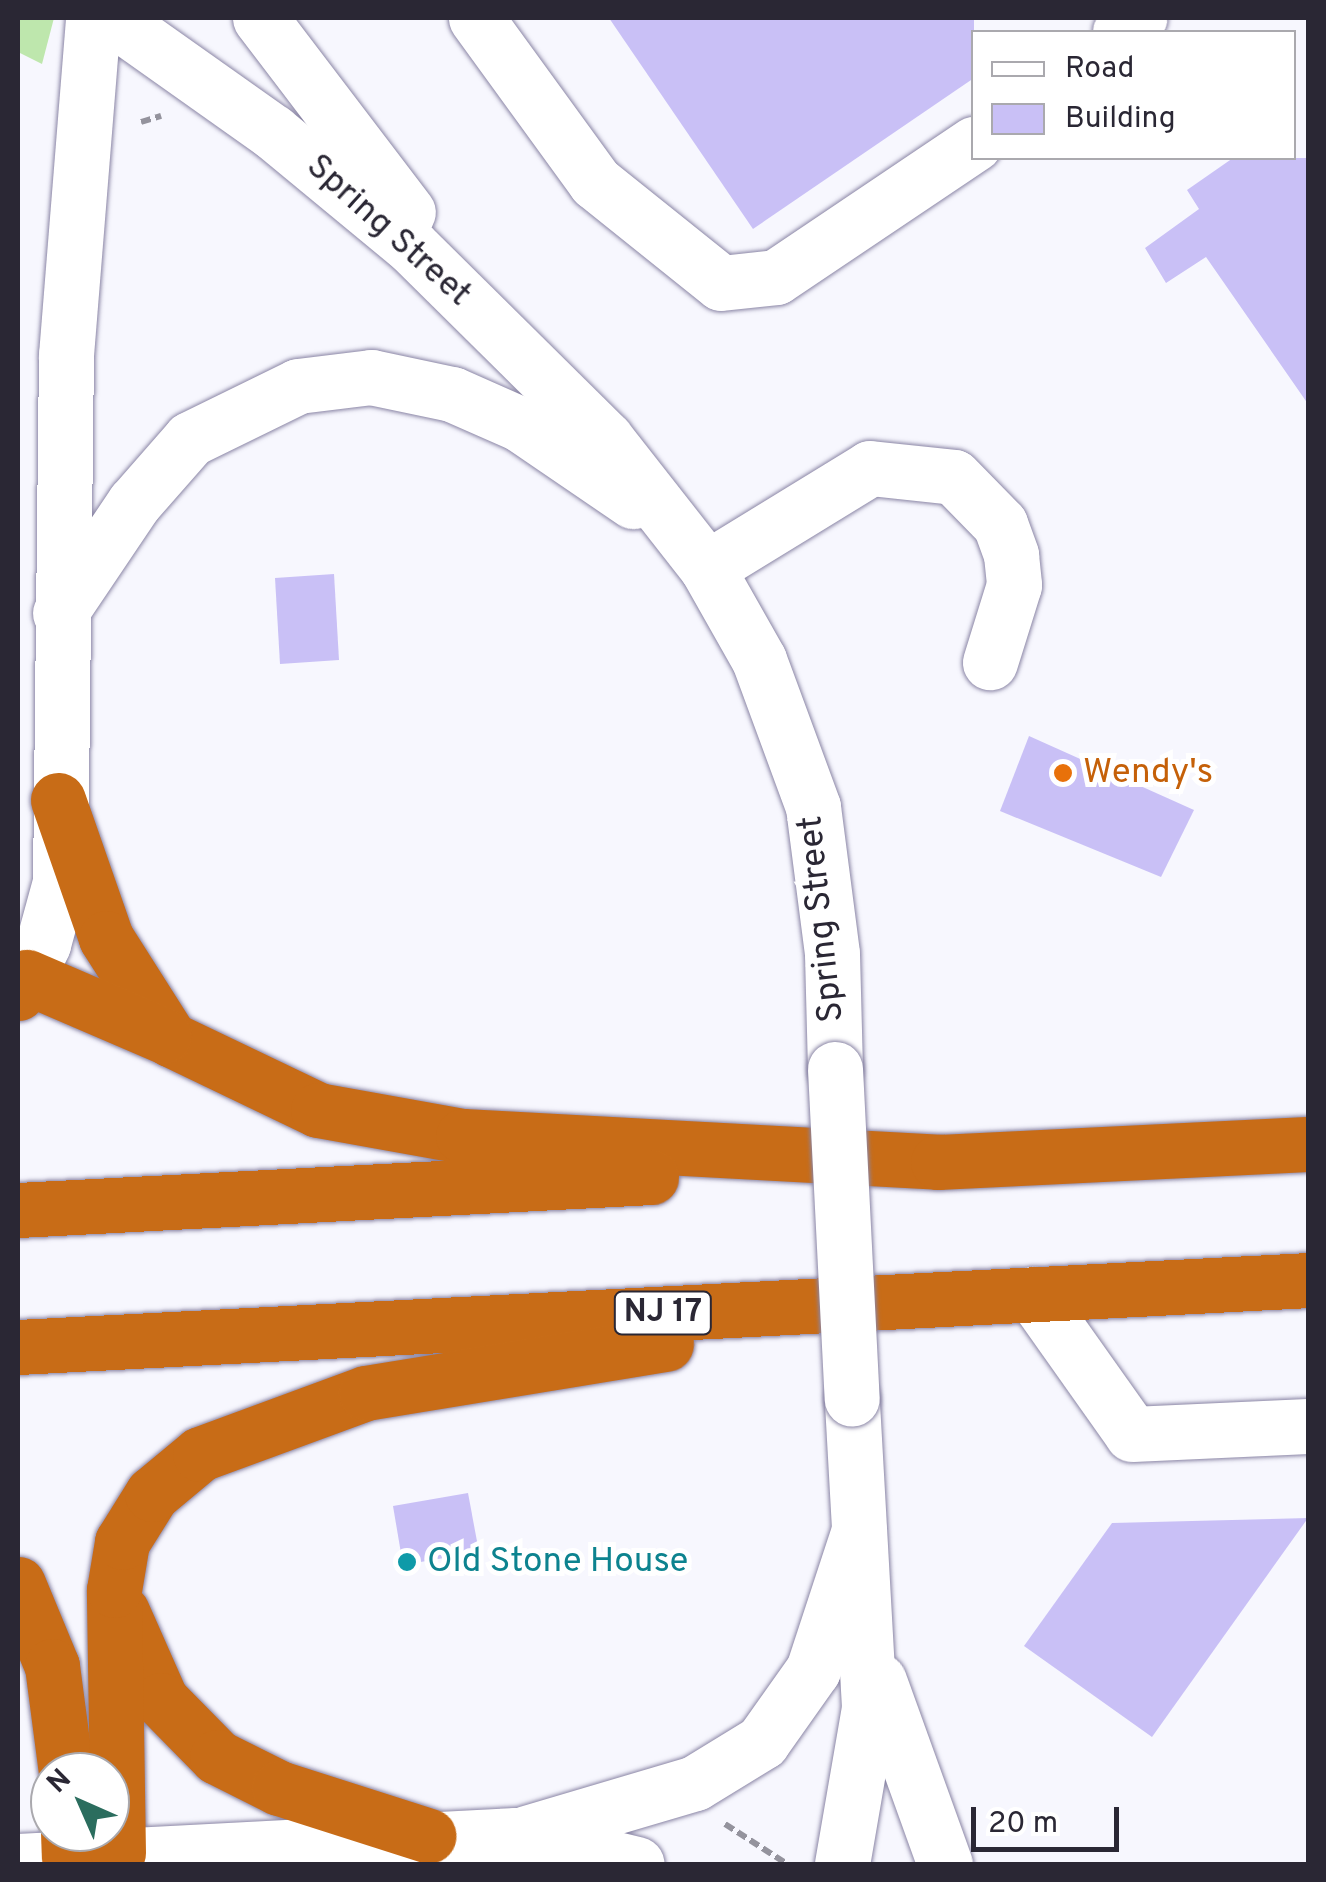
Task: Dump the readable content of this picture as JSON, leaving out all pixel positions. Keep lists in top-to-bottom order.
{
  "streets": {
    "highway": ["NJ 17"],
    "street": ["Spring Street"]
  },
  "places": ["Wendy's", "Old Stone House"],
  "legend": ["Road", "Building"],
  "scale_bar": "20 m",
  "north": "top left"
}
